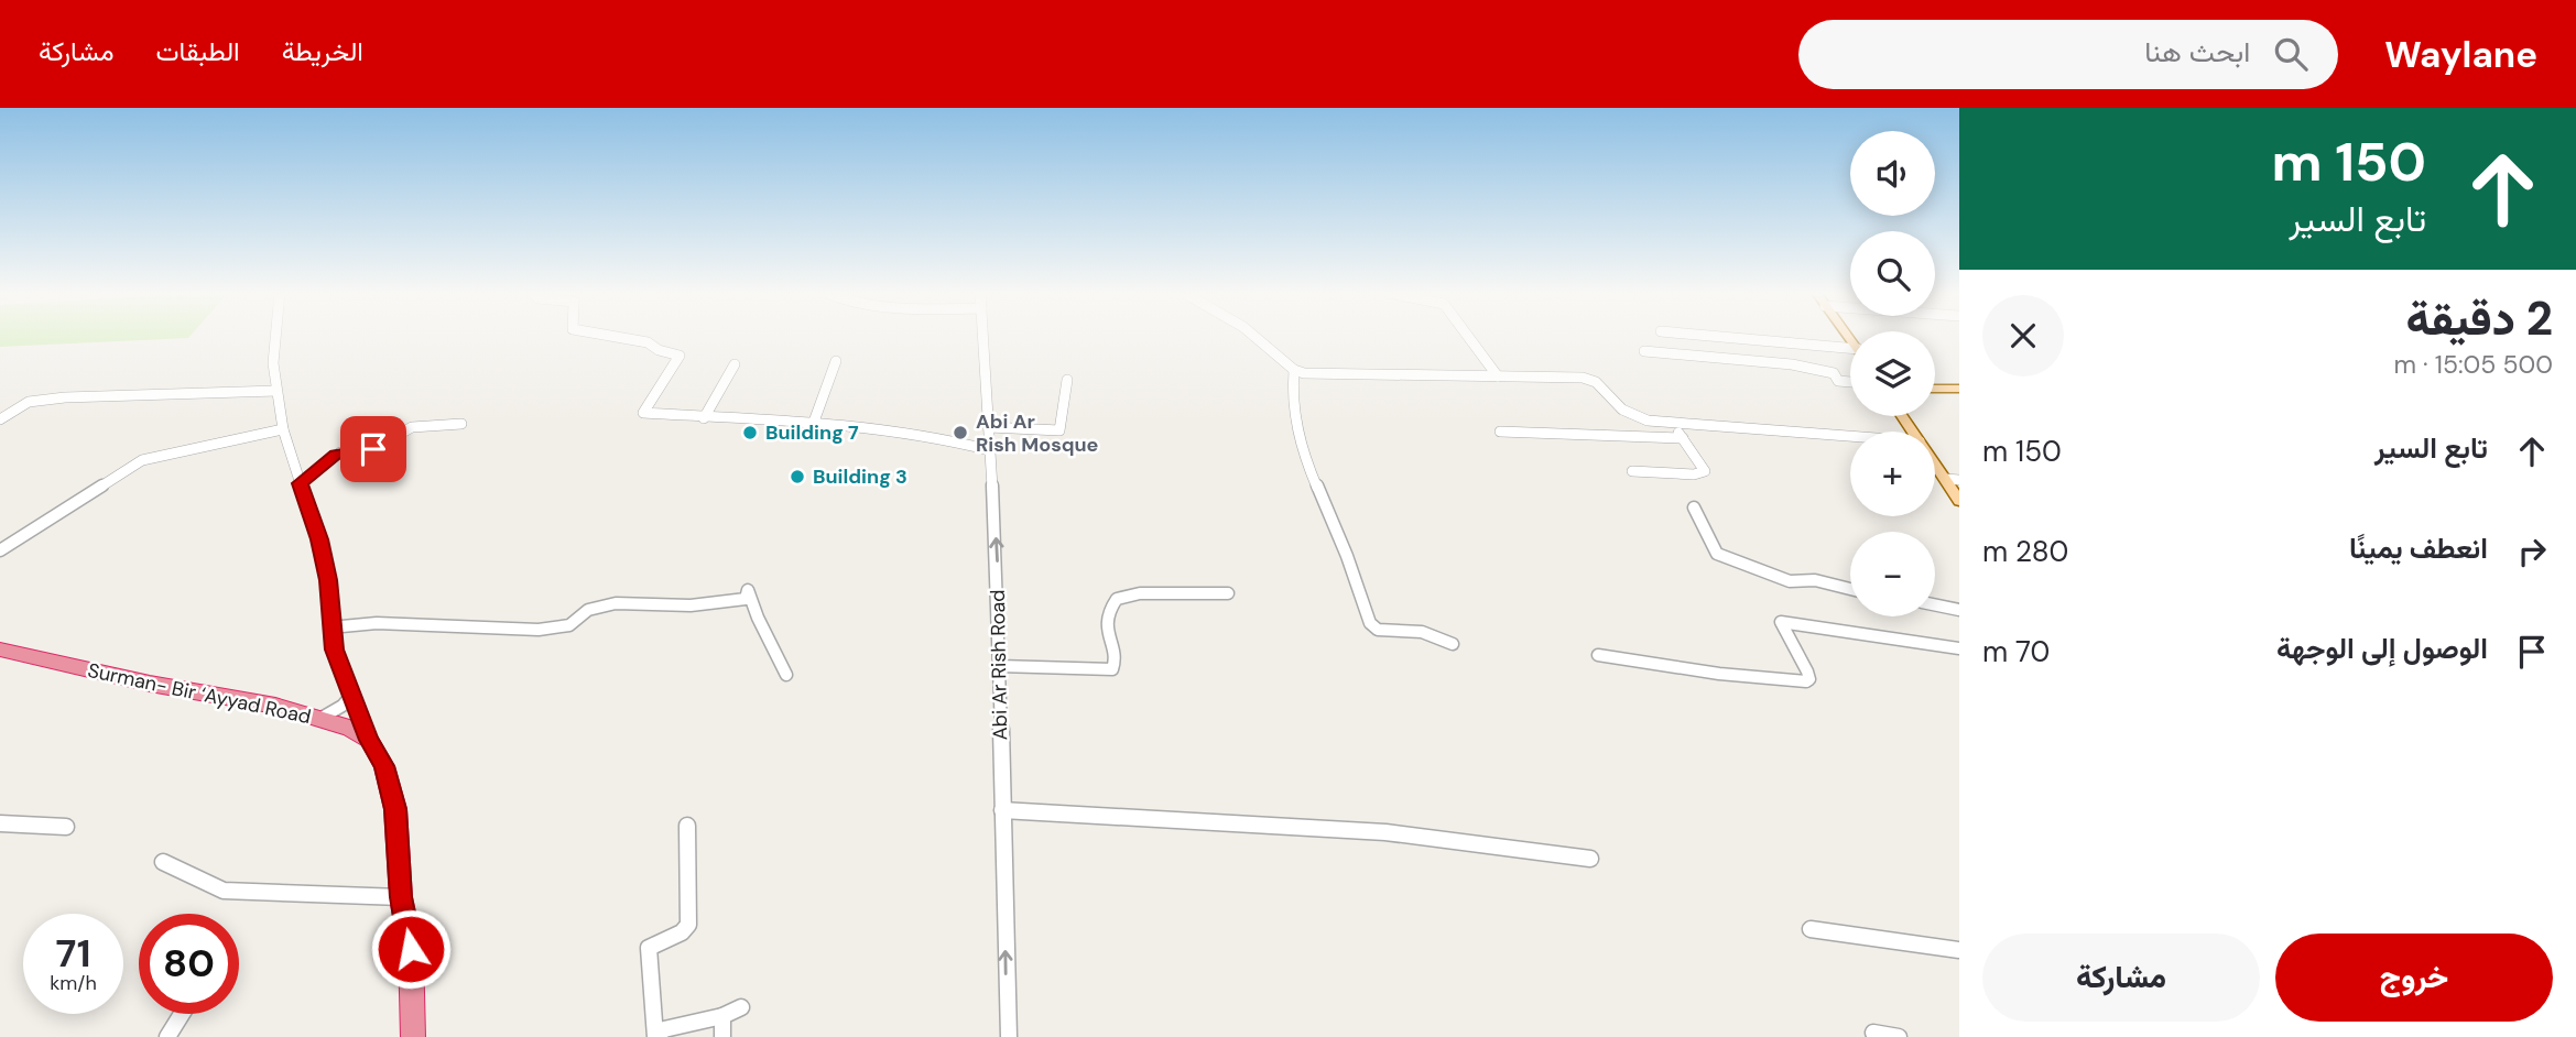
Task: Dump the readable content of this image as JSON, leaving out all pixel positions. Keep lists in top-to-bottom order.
{
  "streets": {
    "highway": ["Surman- Bir ‘Ayyad Road"],
    "street": ["Abi Ar Rish Road"]
  },
  "one_way": ["Abi Ar Rish Road"],
  "places": ["Building 7", "Abi Ar Rish Mosque", "Building 3"],
  "page": {
    "header": "Waylane",
    "search": "ابحث هنا",
    "nav": ["الخريطة", "الطبقات", "مشاركة"],
    "turn": ["150 m", "تابع السير"],
    "map_buttons": ["+", "−"],
    "heading": ["2 دقيقة", "500 m · 15:05"],
    "list": [
      {
        "name": "تابع السير",
        "value": "150 m"
      },
      {
        "name": "انعطف يمينًا",
        "value": "280 m"
      },
      {
        "name": "الوصول إلى الوجهة",
        "value": "70 m"
      }
    ],
    "speed": "71 km/h",
    "limit": "80",
    "buttons": ["خروج", "مشاركة"]
  }
}
